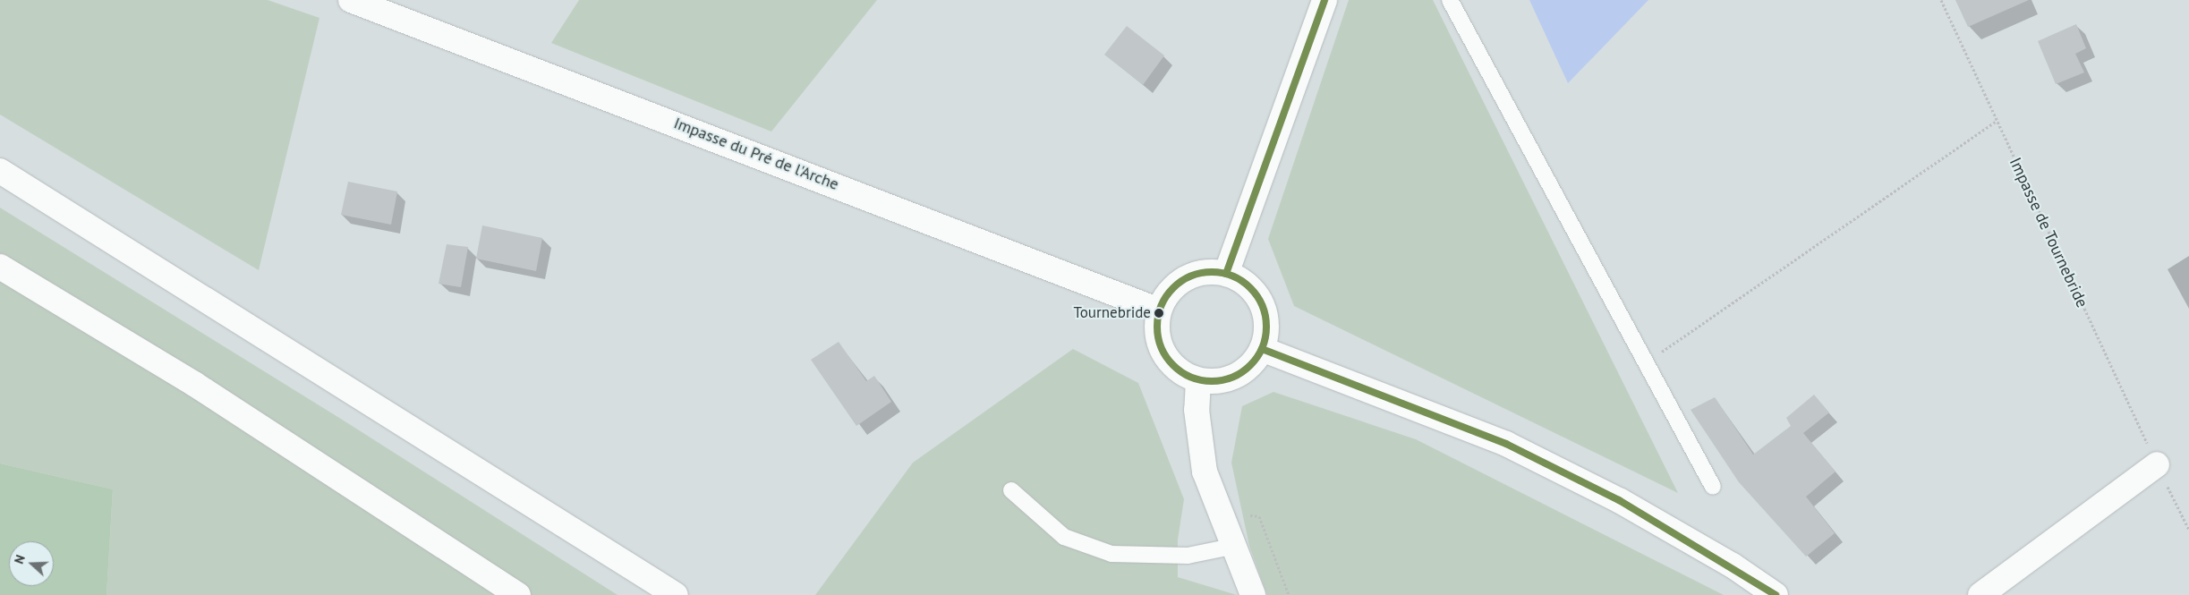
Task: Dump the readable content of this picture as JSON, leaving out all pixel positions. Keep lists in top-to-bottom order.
{
  "streets": {
    "main road": ["Impasse du Pré de l'Arche"],
    "path": ["Impasse de Tournebride"]
  },
  "places": ["Tournebride"],
  "north": "left"
}
